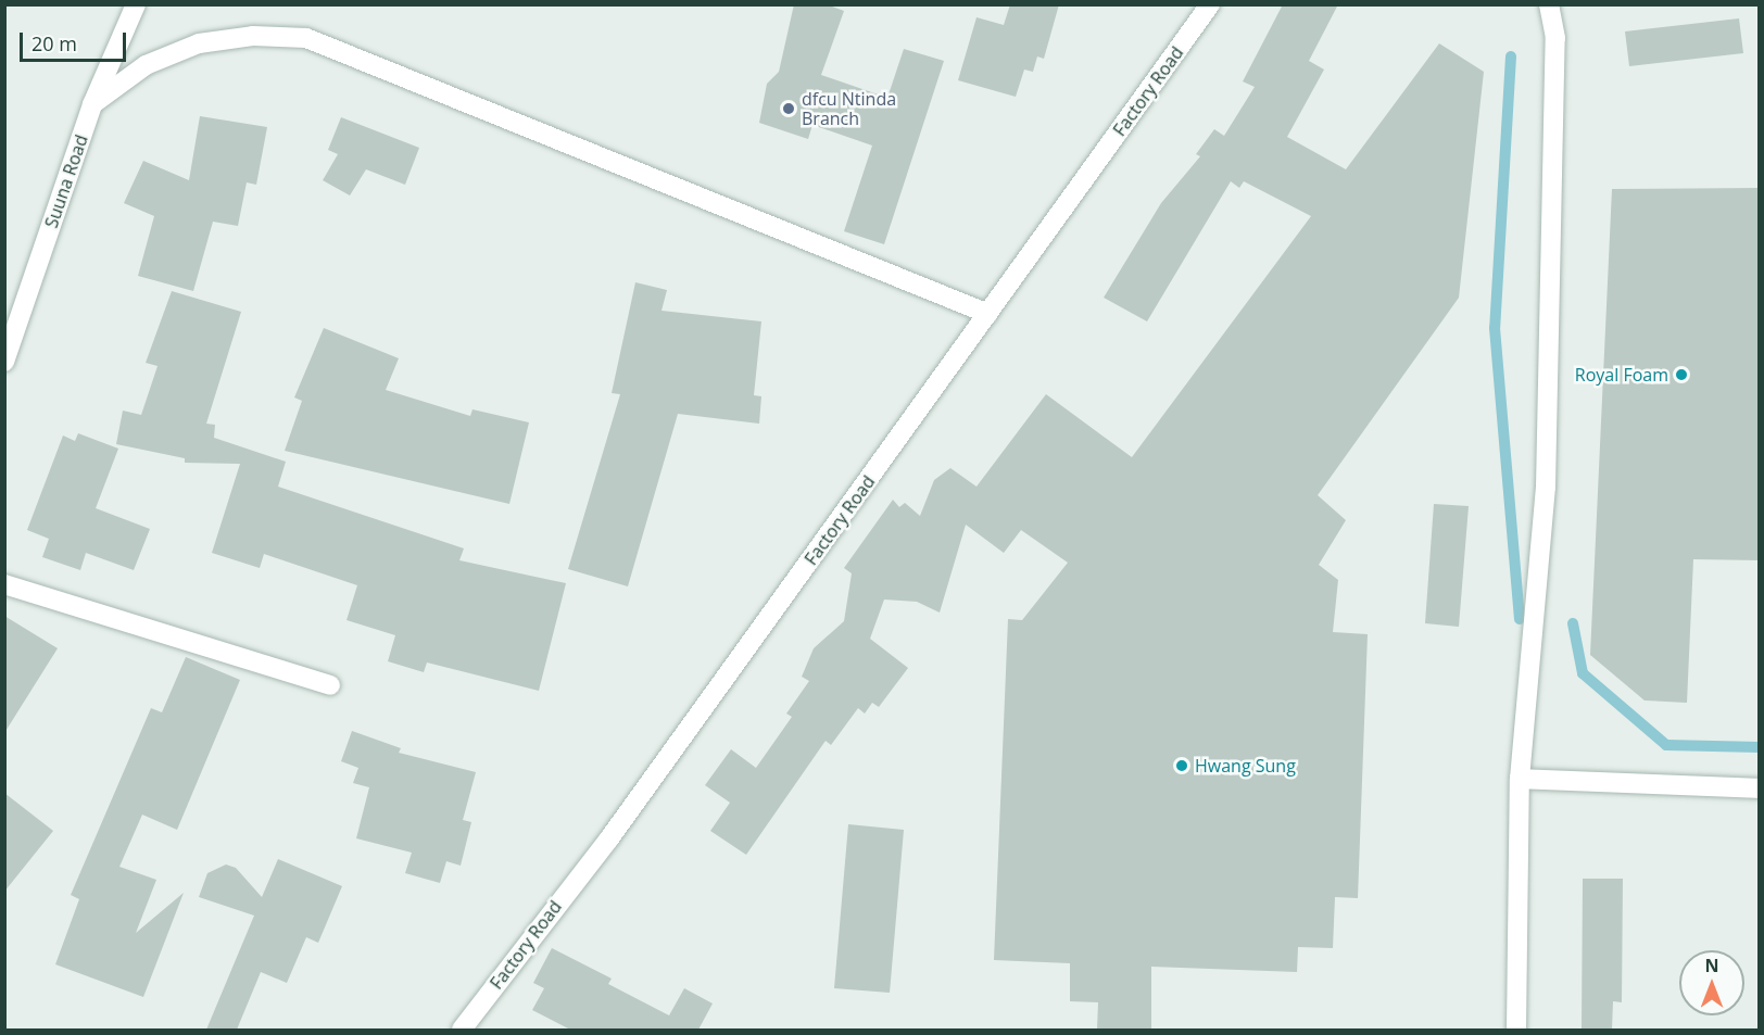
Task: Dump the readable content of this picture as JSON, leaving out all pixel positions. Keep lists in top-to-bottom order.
{
  "streets": {
    "street": ["Factory Road", "Suuna Road"]
  },
  "places": ["dfcu Ntinda Branch", "Royal Foam", "Hwang Sung"],
  "scale_bar": "20 m",
  "north": "top"
}
